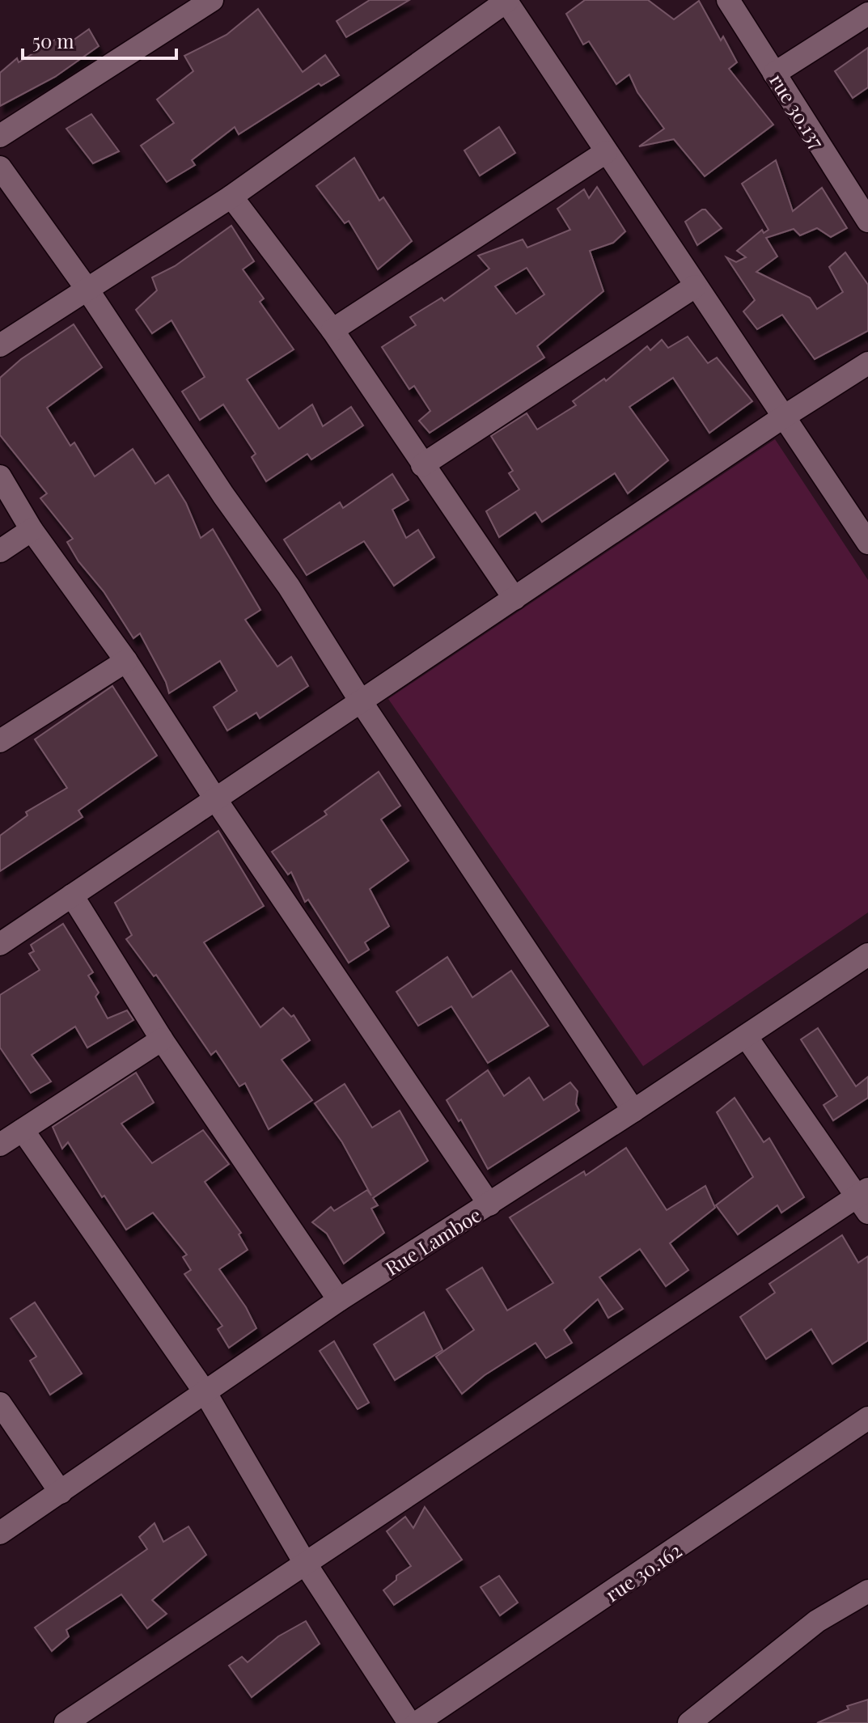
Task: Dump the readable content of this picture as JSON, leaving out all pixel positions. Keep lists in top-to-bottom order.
{
  "streets": {
    "street": ["rue 30.137", "Rue Lamboe", "rue 30.162"]
  },
  "scale_bar": "50 m"
}
